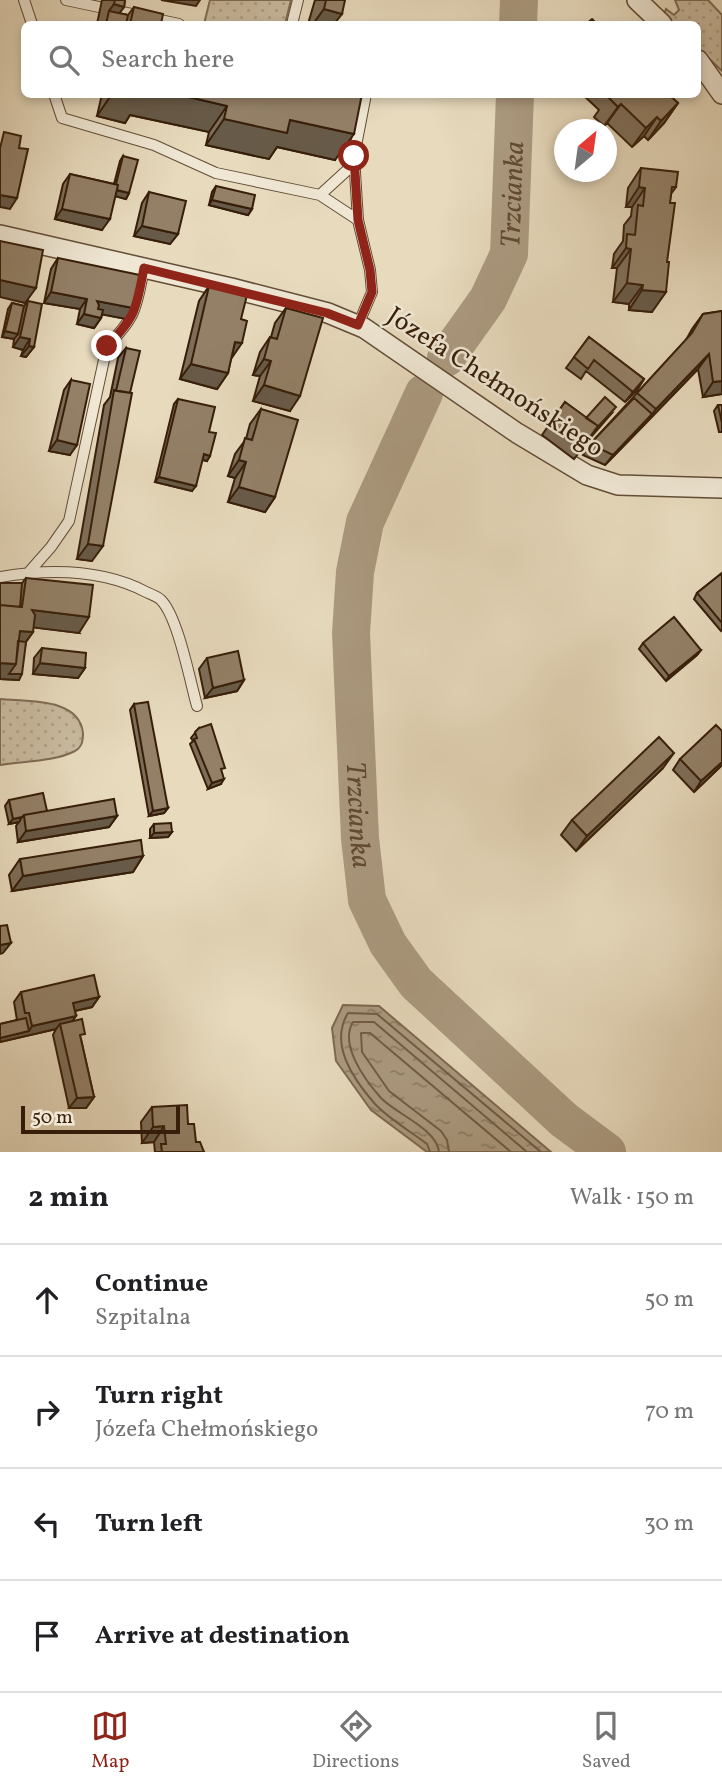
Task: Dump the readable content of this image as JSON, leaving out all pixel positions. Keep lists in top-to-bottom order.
{
  "streets": {
    "street": ["Józefa Chełmońskiego"]
  },
  "water": ["Trzcianka"],
  "scale_bar": "50 m",
  "north": "top right",
  "page": {
    "search": "Search here",
    "scale": "50 m",
    "heading": ["2 min", "Walk · 150 m"],
    "list": [
      ["Continue", "Szpitalna", "50 m"],
      ["Turn right", "Józefa Chełmońskiego", "70 m"],
      ["Turn left", "30 m"],
      "Arrive at destination"
    ],
    "nav": ["Map", "Directions", "Saved"]
  }
}
